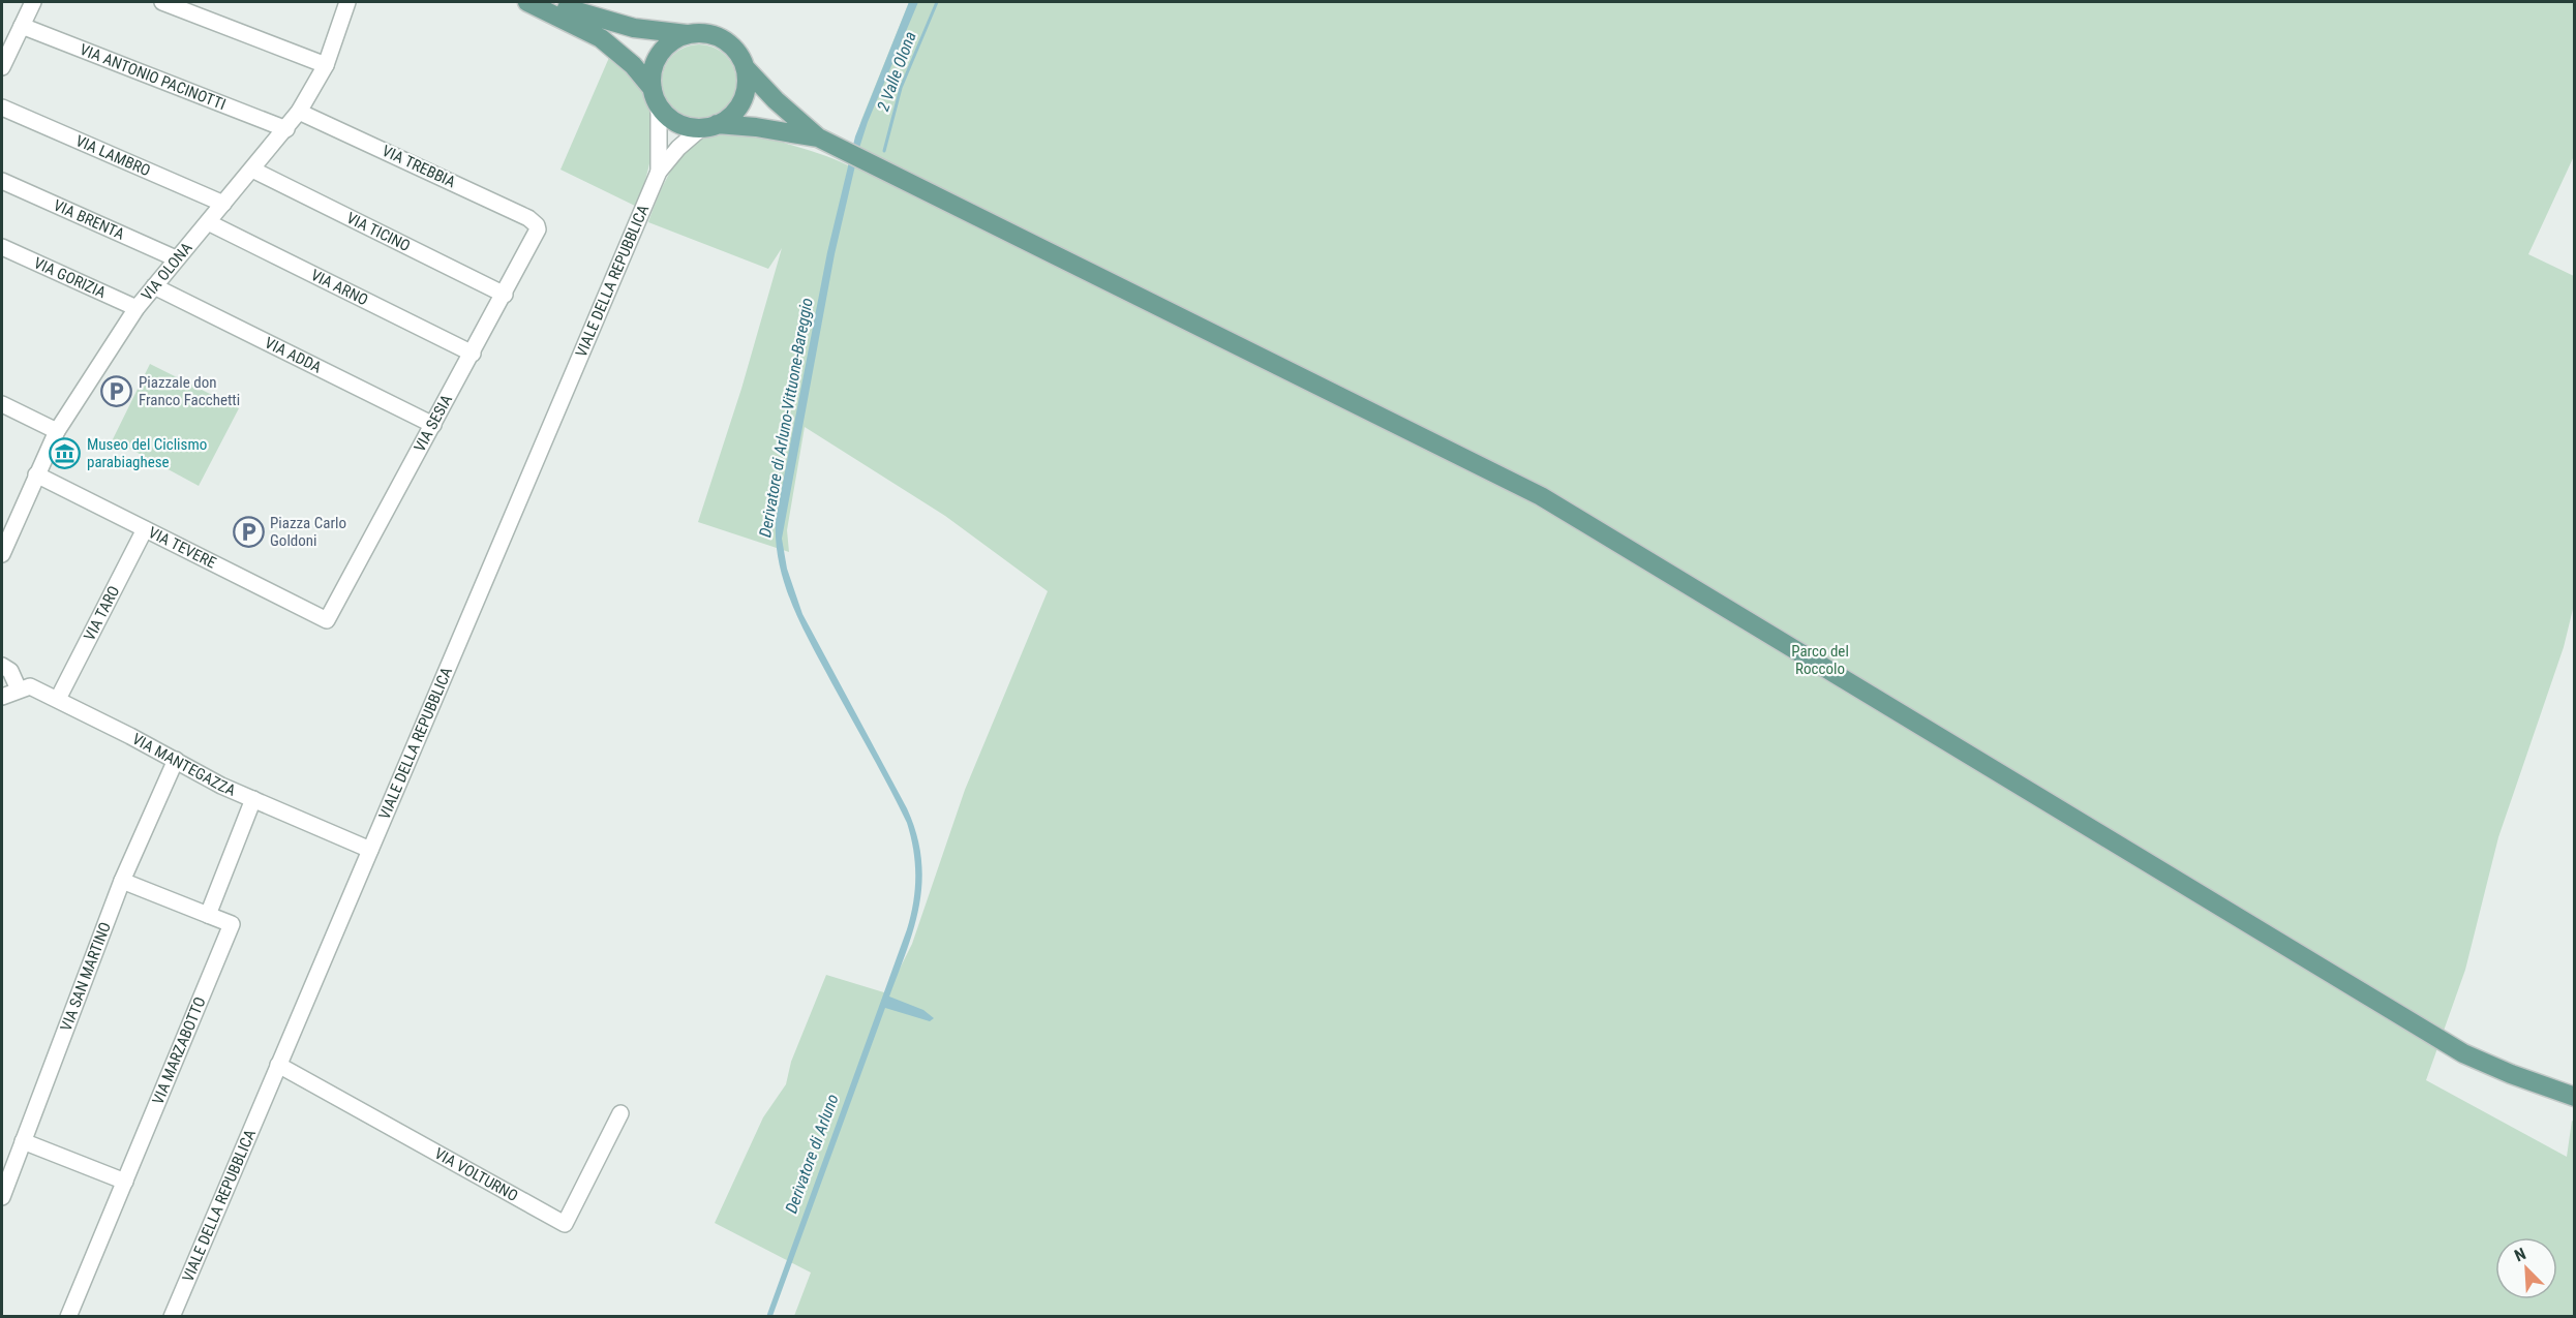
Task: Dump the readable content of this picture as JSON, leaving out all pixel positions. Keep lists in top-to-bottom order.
{
  "streets": {
    "street": [
      "VIA ANTONIO PACINOTTI",
      "VIA LAMBRO",
      "VIA TREBBIA",
      "VIA BRENTA",
      "VIA TICINO",
      "VIA OLONA",
      "VIA GORIZIA",
      "VIALE DELLA REPUBBLICA",
      "VIA ARNO",
      "VIA ADDA",
      "VIA SESIA",
      "VIA TEVERE",
      "VIA TARO",
      "VIA MANTEGAZZA",
      "VIA SAN MARTINO",
      "VIA MARZABOTTO",
      "VIA VOLTURNO"
    ]
  },
  "crossings": [
    ["VIA ANTONIO PACINOTTI", "VIA OLONA"],
    ["VIA LAMBRO", "VIA OLONA"],
    ["VIA TREBBIA", "VIA OLONA"],
    ["VIA TREBBIA", "VIA SESIA"],
    ["VIA BRENTA", "VIA OLONA"],
    ["VIA TICINO", "VIA OLONA"],
    ["VIA TICINO", "VIA SESIA"],
    ["VIA OLONA", "VIA GORIZIA"],
    ["VIA OLONA", "VIA ARNO"],
    ["VIA OLONA", "VIA ADDA"],
    ["VIA OLONA", "VIA TEVERE"],
    ["VIALE DELLA REPUBBLICA", "VIA MANTEGAZZA"],
    ["VIALE DELLA REPUBBLICA", "VIA VOLTURNO"],
    ["VIA ARNO", "VIA SESIA"],
    ["VIA ADDA", "VIA SESIA"],
    ["VIA SESIA", "VIA TEVERE"],
    ["VIA TEVERE", "VIA TARO"],
    ["VIA TARO", "VIA MANTEGAZZA"],
    ["VIA MANTEGAZZA", "VIA SAN MARTINO"]
  ],
  "water": ["2 Valle Olona", "Derivatore di Arluno-Vittuone-Bareggio", "Derivatore di Arluno"],
  "parks": ["Parco del Roccolo"],
  "places": {
    "parking": ["Piazzale don Franco Facchetti", "Piazza Carlo Goldoni"],
    "museum": ["Museo del Ciclismo parabiaghese"]
  },
  "north": "top left"
}
